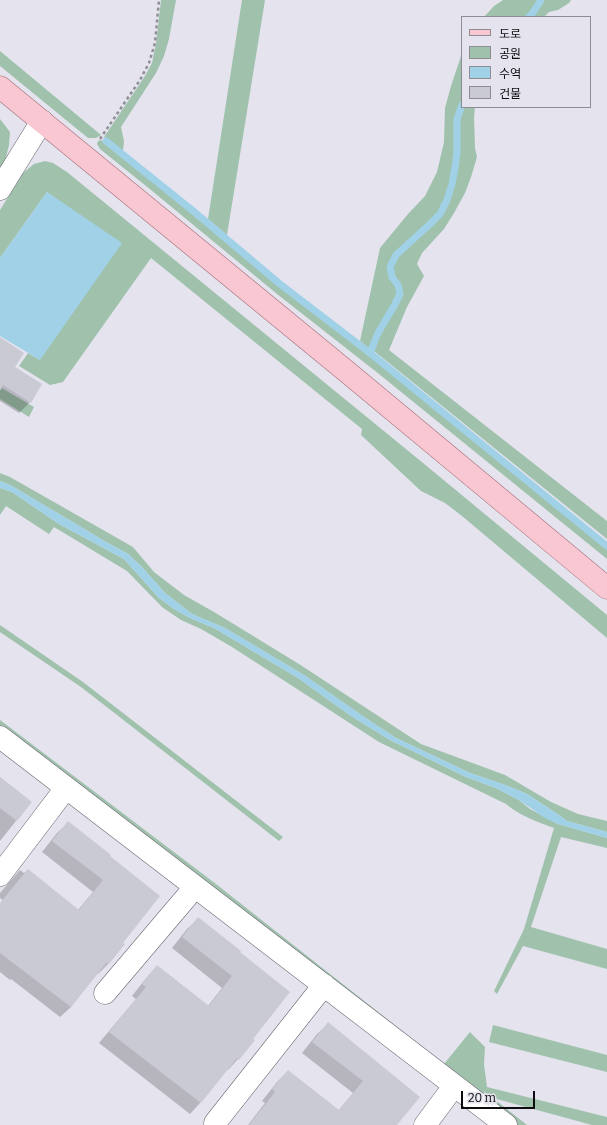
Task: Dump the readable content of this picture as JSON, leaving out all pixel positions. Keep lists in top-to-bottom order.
{
  "legend": [
    "도로",
    "공원",
    "수역",
    "건물"
  ],
  "scale_bar": "20 m"
}
